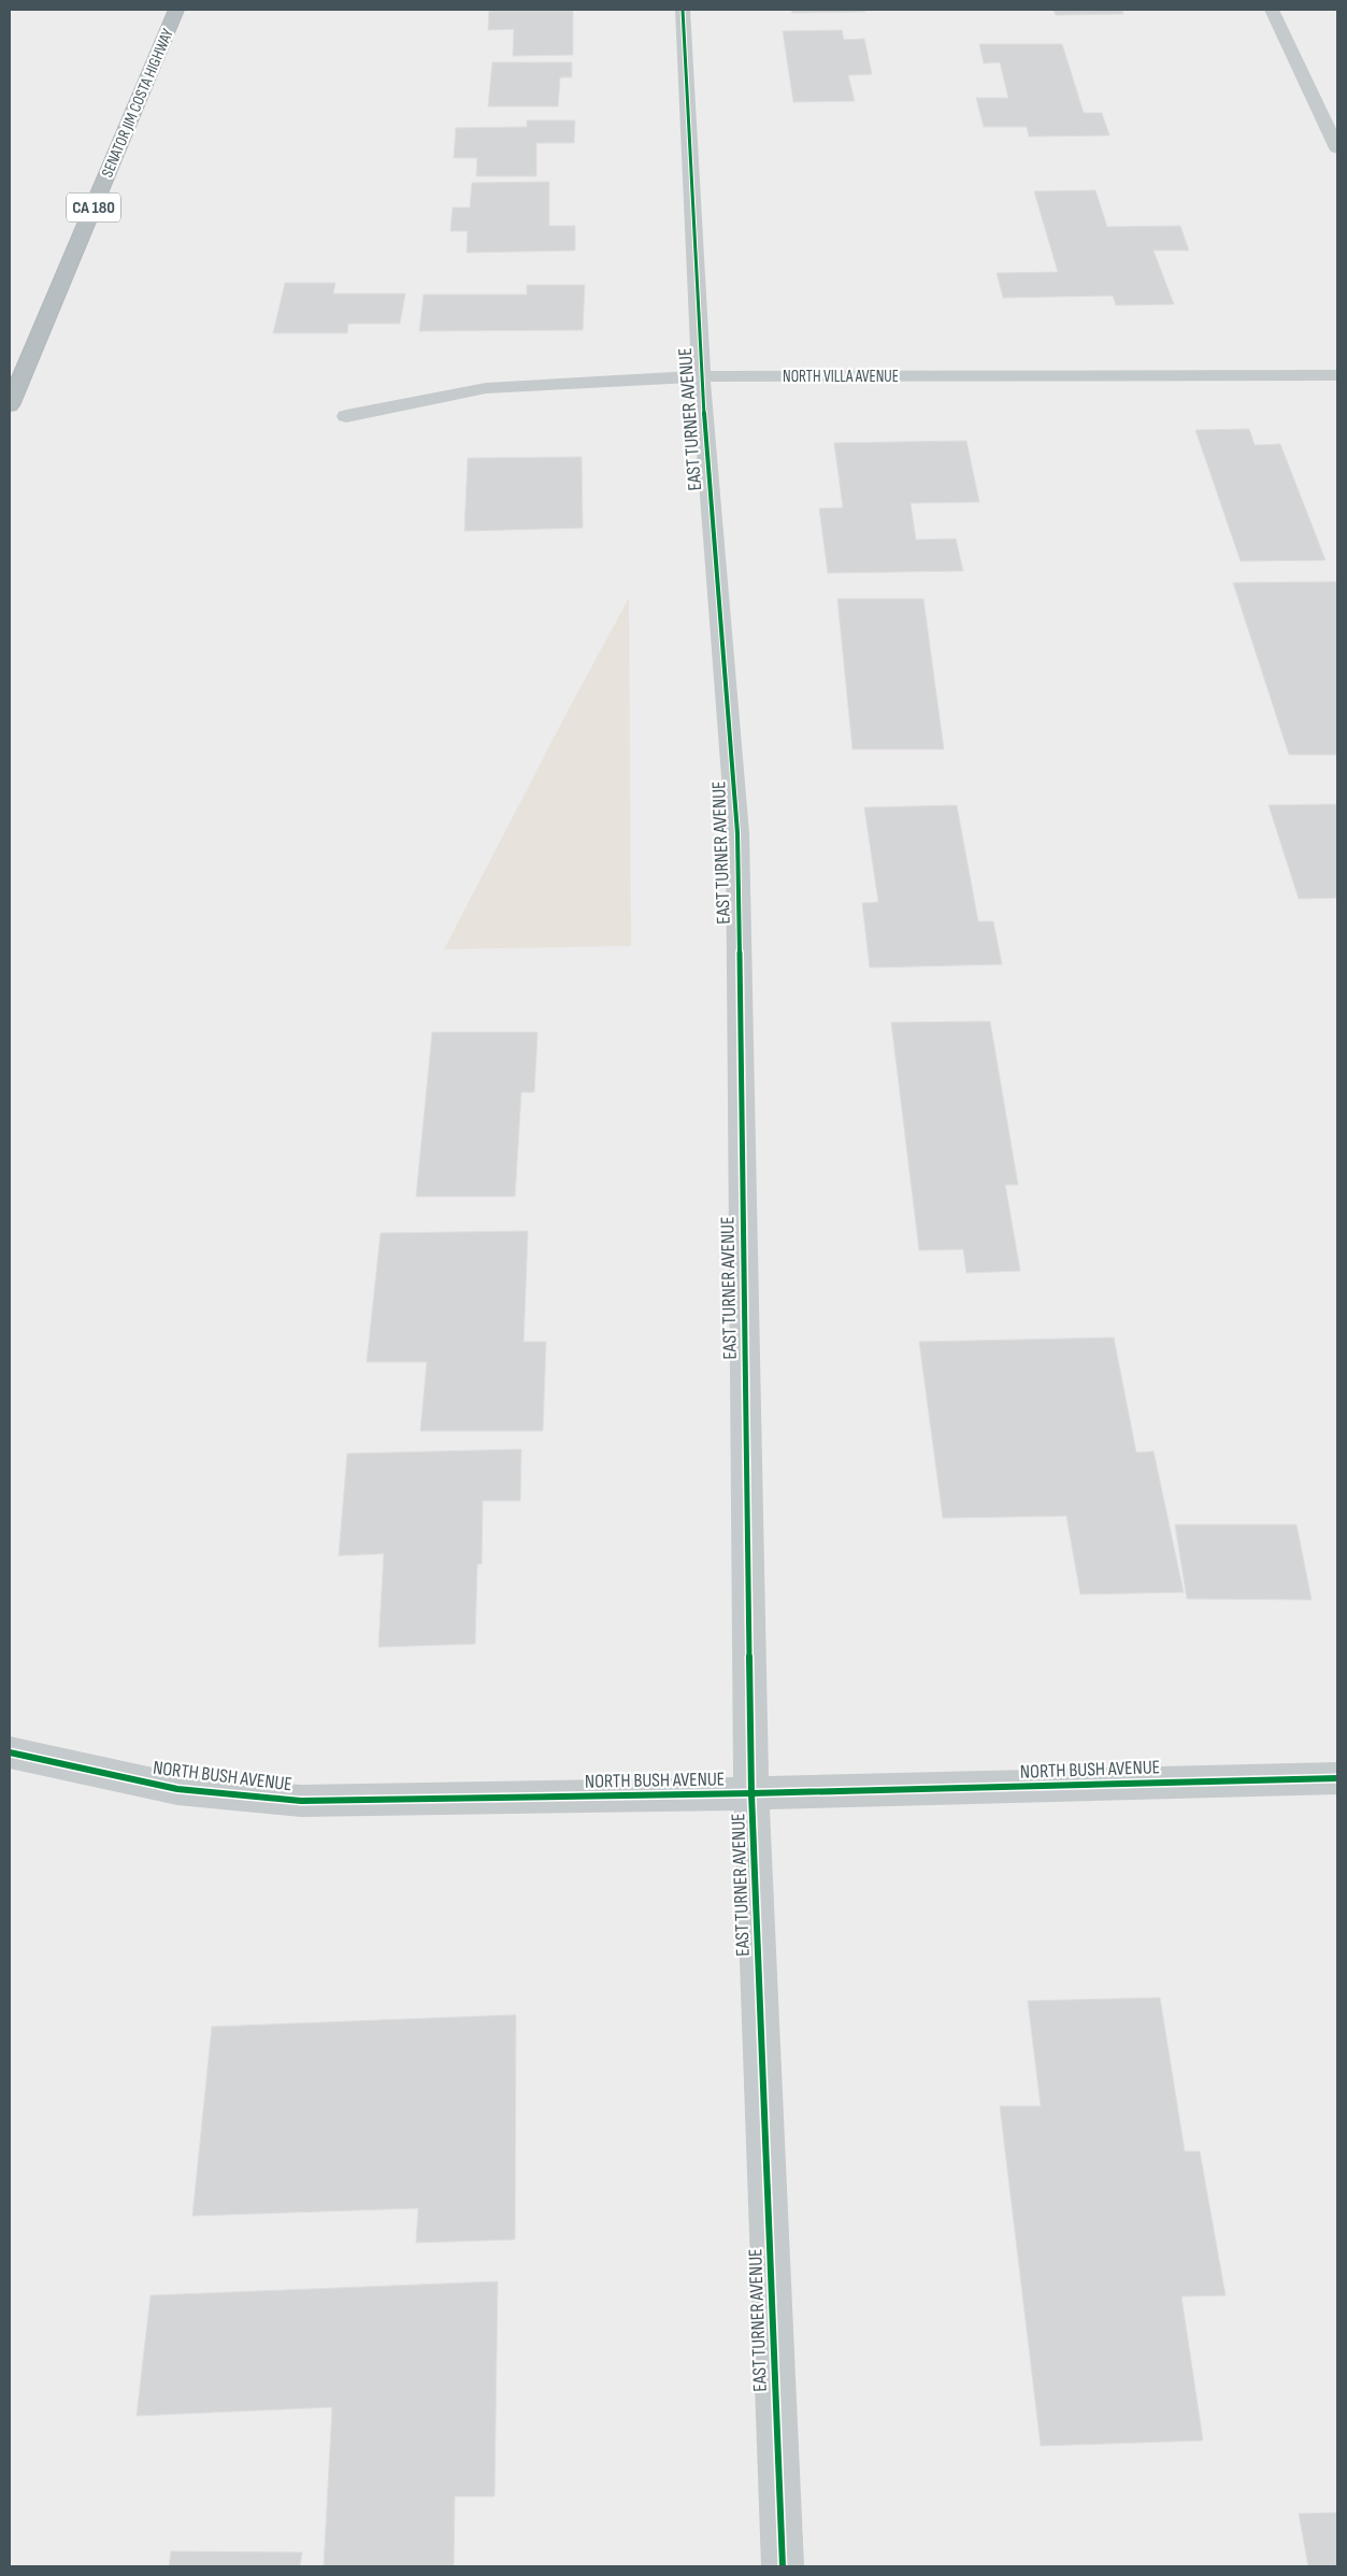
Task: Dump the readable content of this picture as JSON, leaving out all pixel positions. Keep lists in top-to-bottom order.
{
  "streets": {
    "highway": ["SENATOR JIM COSTA HIGHWAY", "CA 180"],
    "street": ["NORTH VILLA AVENUE", "EAST TURNER AVENUE", "NORTH BUSH AVENUE"]
  },
  "crossings": [
    ["NORTH VILLA AVENUE", "EAST TURNER AVENUE"],
    ["EAST TURNER AVENUE", "NORTH BUSH AVENUE"]
  ]
}
